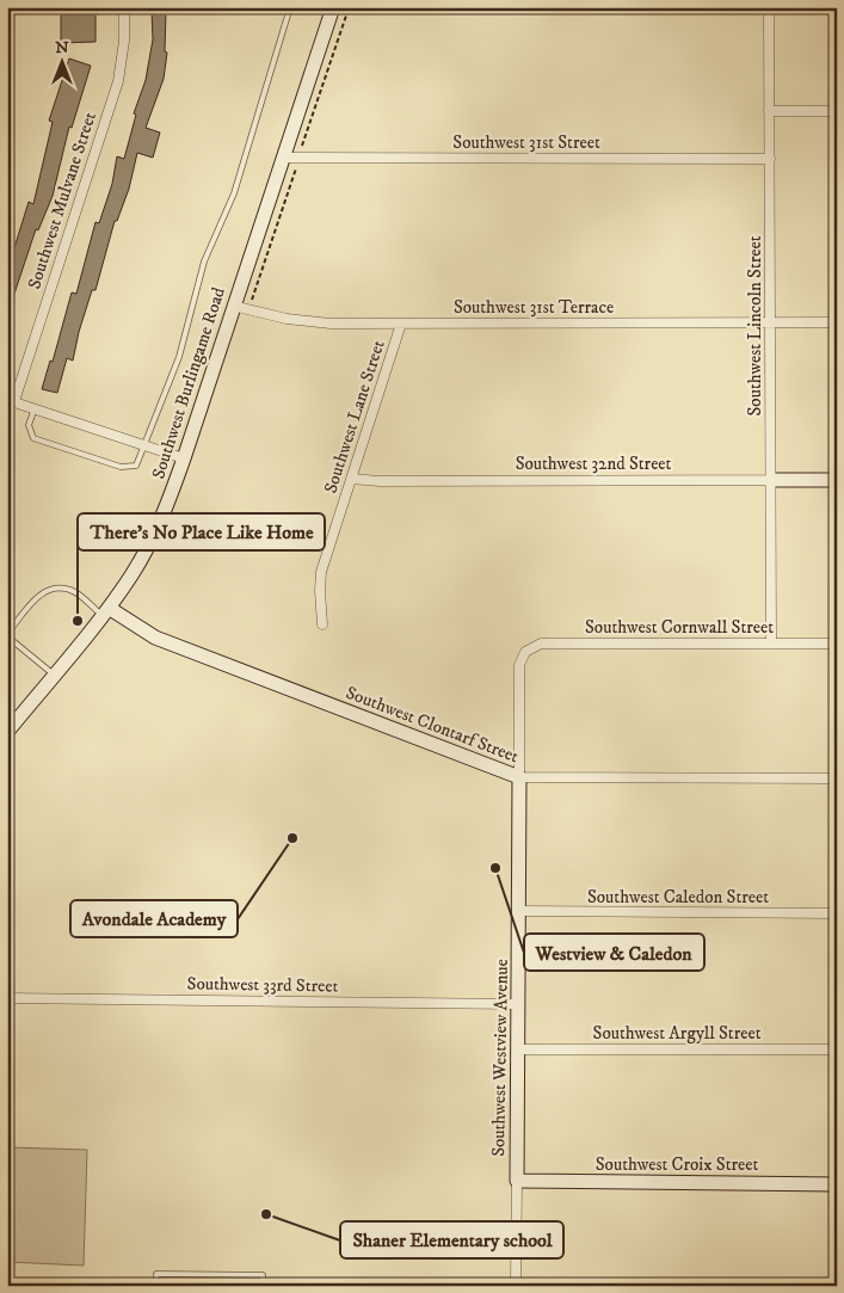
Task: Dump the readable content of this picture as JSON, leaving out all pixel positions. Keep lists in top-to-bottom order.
{
  "streets": {
    "street": [
      "Southwest 31st Street",
      "Southwest Mulvane Street",
      "Southwest 31st Terrace",
      "Southwest Lincoln Street",
      "Southwest Burlingame Road",
      "Southwest Lane Street",
      "Southwest 32nd Street",
      "Southwest Cornwall Street",
      "Southwest Clontarf Street",
      "Southwest Caledon Street",
      "Southwest 33rd Street",
      "Southwest Argyll Street",
      "Southwest Westview Avenue",
      "Southwest Croix Street"
    ]
  },
  "crossings": [
    ["Southwest 31st Street", "Southwest Lincoln Street"],
    ["Southwest 31st Street", "Southwest Burlingame Road"],
    ["Southwest 31st Terrace", "Southwest Lincoln Street"],
    ["Southwest 31st Terrace", "Southwest Burlingame Road"],
    ["Southwest 31st Terrace", "Southwest Lane Street"],
    ["Southwest Lincoln Street", "Southwest 32nd Street"],
    ["Southwest Lincoln Street", "Southwest Cornwall Street"],
    ["Southwest Burlingame Road", "Southwest Clontarf Street"],
    ["Southwest Lane Street", "Southwest 32nd Street"],
    ["Southwest Cornwall Street", "Southwest Westview Avenue"],
    ["Southwest Clontarf Street", "Southwest Westview Avenue"],
    ["Southwest Caledon Street", "Southwest Westview Avenue"],
    ["Southwest 33rd Street", "Southwest Westview Avenue"],
    ["Southwest Argyll Street", "Southwest Westview Avenue"],
    ["Southwest Westview Avenue", "Southwest Croix Street"]
  ],
  "places": [
    "There’s No Place Like Home",
    "Avondale Academy",
    "Westview & Caledon",
    "Shaner Elementary school"
  ],
  "north": "top"
}
